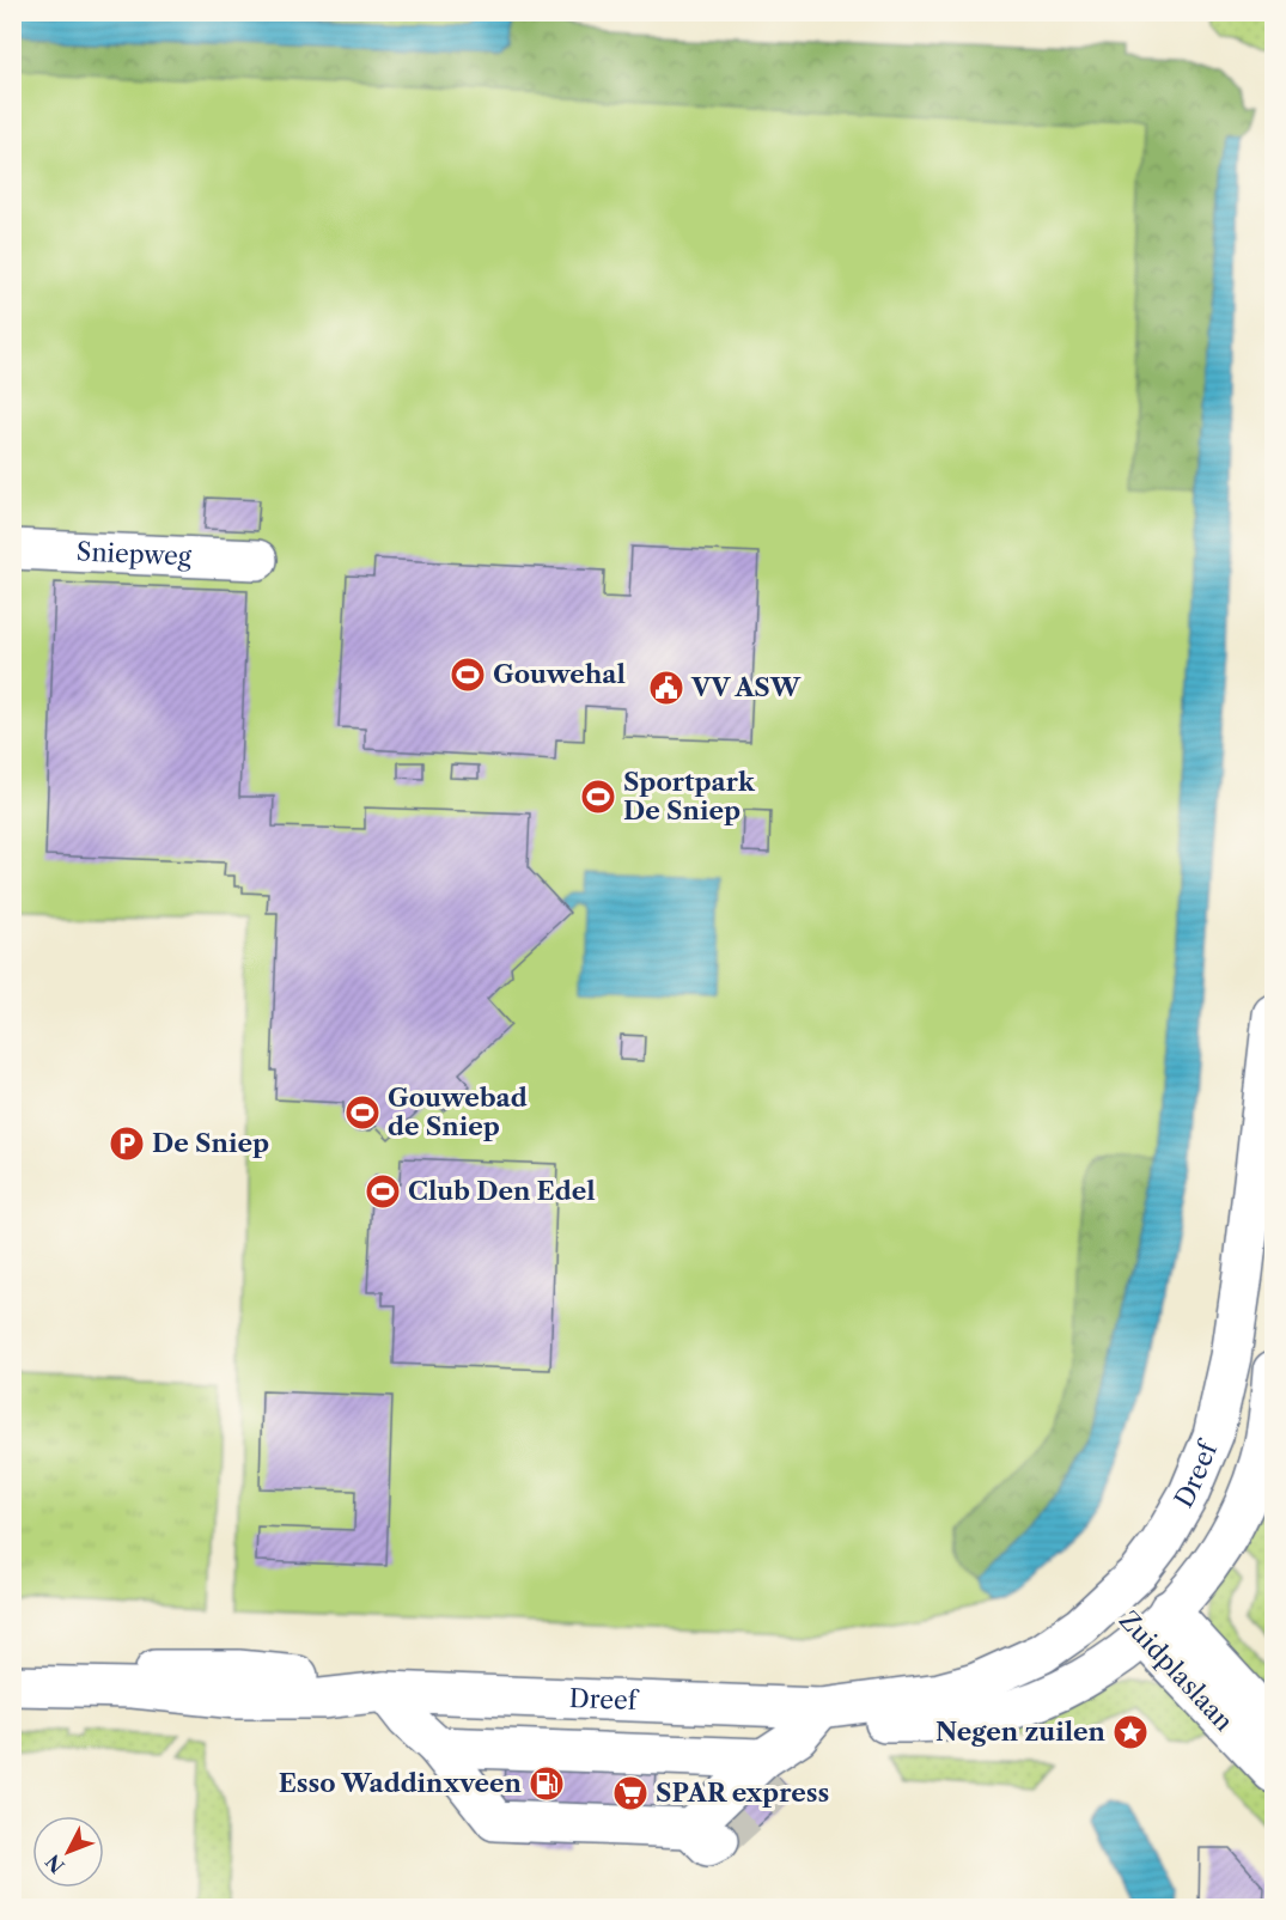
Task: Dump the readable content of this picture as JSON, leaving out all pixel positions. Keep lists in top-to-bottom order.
{
  "streets": {
    "main road": ["Sniepweg", "Dreef", "Zuidplaslaan"]
  },
  "crossings": [
    ["Dreef", "Zuidplaslaan"]
  ],
  "places": {
    "sports": [
      "Gouwehal",
      "Sportpark De Sniep",
      "Gouwebad de Sniep",
      "Club Den Edel"
    ],
    "public building": ["VV ASW"],
    "parking": ["De Sniep"],
    "place": ["Negen zuilen"],
    "fuel station": ["Esso Waddinxveen"],
    "supermarket": ["SPAR express"]
  },
  "north": "bottom left"
}
